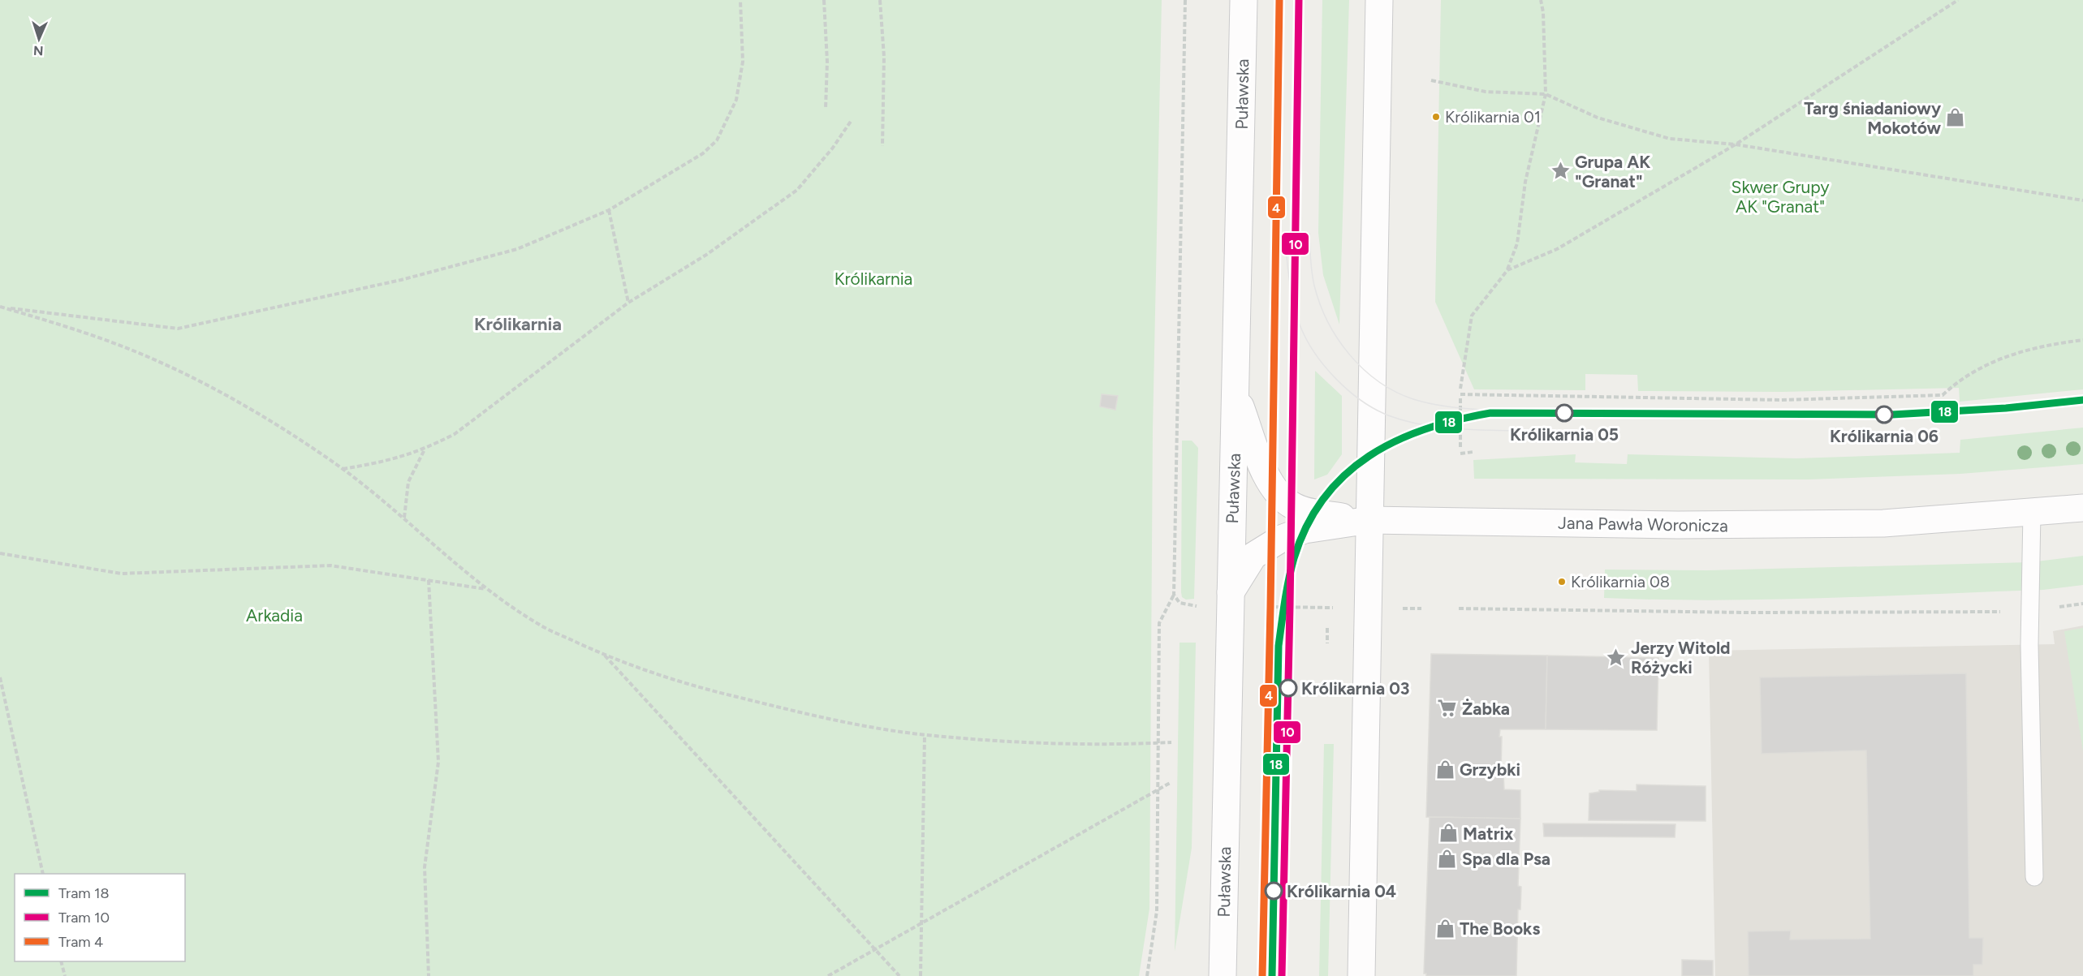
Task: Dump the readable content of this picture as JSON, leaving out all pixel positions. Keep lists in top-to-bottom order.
{
  "streets": {
    "main road": ["Puławska", "Jana Pawła Woronicza"]
  },
  "crossings": [
    ["Puławska", "Jana Pawła Woronicza"]
  ],
  "districts": ["Królikarnia"],
  "parks": ["Skwer Grupy AK \"Granat\"", "Królikarnia", "Arkadia"],
  "places": {
    "other": [
      "Królikarnia 01",
      "Królikarnia 05",
      "Królikarnia 06",
      "Królikarnia 08",
      "Królikarnia 03",
      "Królikarnia 04"
    ],
    "shop": [
      "Targ śniadaniowy Mokotów",
      "Grzybki",
      "Matrix",
      "Spa dla Psa",
      "The Books"
    ],
    "place": ["Grupa AK \"Granat\"", "Jerzy Witold Różycki"],
    "supermarket": ["Żabka"]
  },
  "lines": ["tram line 10", "tram line 4", "tram line 18"],
  "legend": ["Tram 18", "Tram 10", "Tram 4"],
  "north": "bottom"
}
